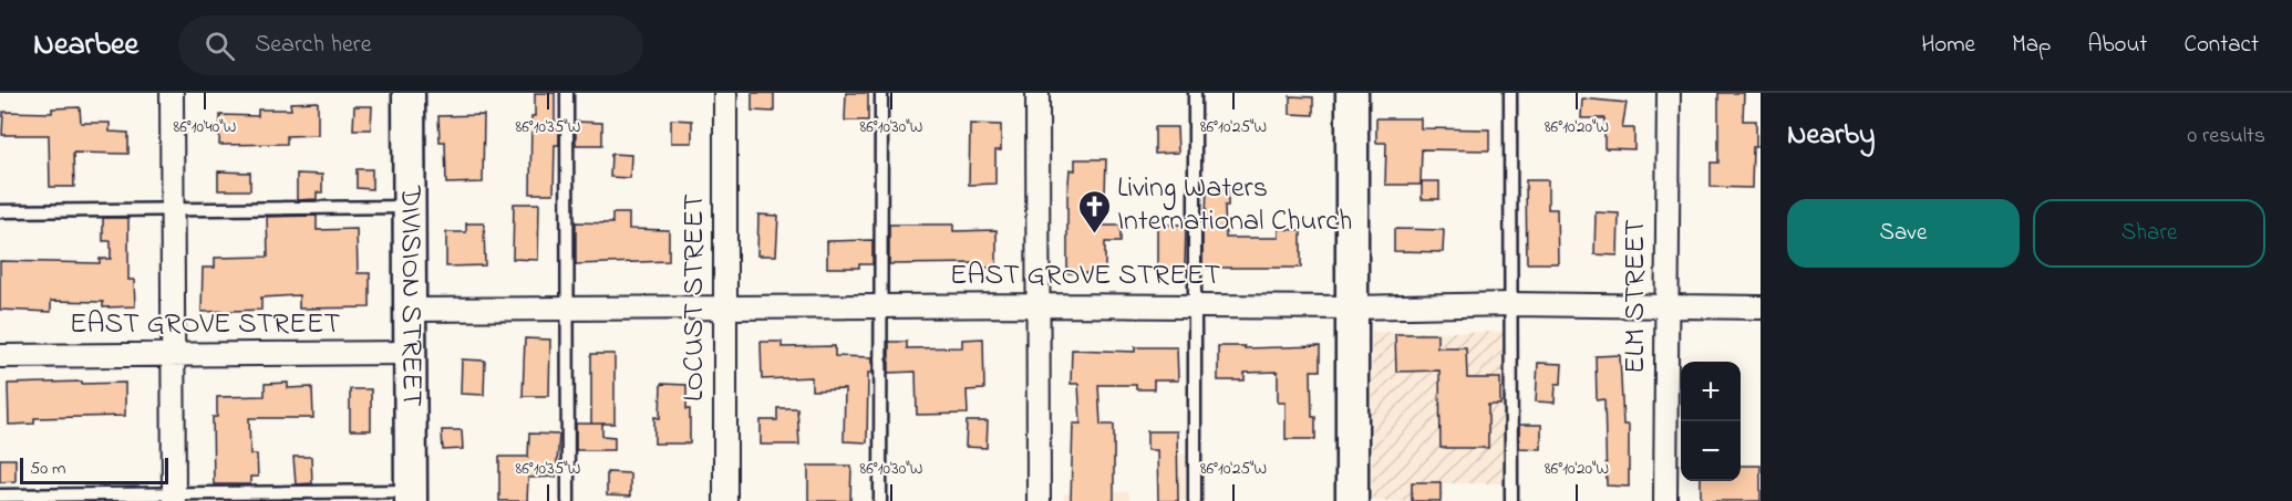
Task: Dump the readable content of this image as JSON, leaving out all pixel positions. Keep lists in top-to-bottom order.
{
  "streets": {
    "street": [
      "EAST GROVE STREET",
      "DIVISION STREET",
      "ELM STREET",
      "LOCUST STREET"
    ]
  },
  "crossings": [
    ["EAST GROVE STREET", "DIVISION STREET"],
    ["EAST GROVE STREET", "ELM STREET"],
    ["EAST GROVE STREET", "LOCUST STREET"]
  ],
  "places": {
    "church": ["Living Waters International Church"]
  },
  "scale_bar": "50 m",
  "page": {
    "header": "Nearbee",
    "search": "Search here",
    "nav": [
      "Home",
      "Map",
      "About",
      "Contact"
    ],
    "heading": ["Nearby", "0 results"],
    "buttons": ["Save", "Share"],
    "map_buttons": ["+", "−"],
    "scale": "50 m"
  },
  "coordinates": [
    "86°10'40\"W",
    "86°10'35\"W",
    "86°10'30\"W",
    "86°10'25\"W",
    "86°10'20\"W"
  ]
}
